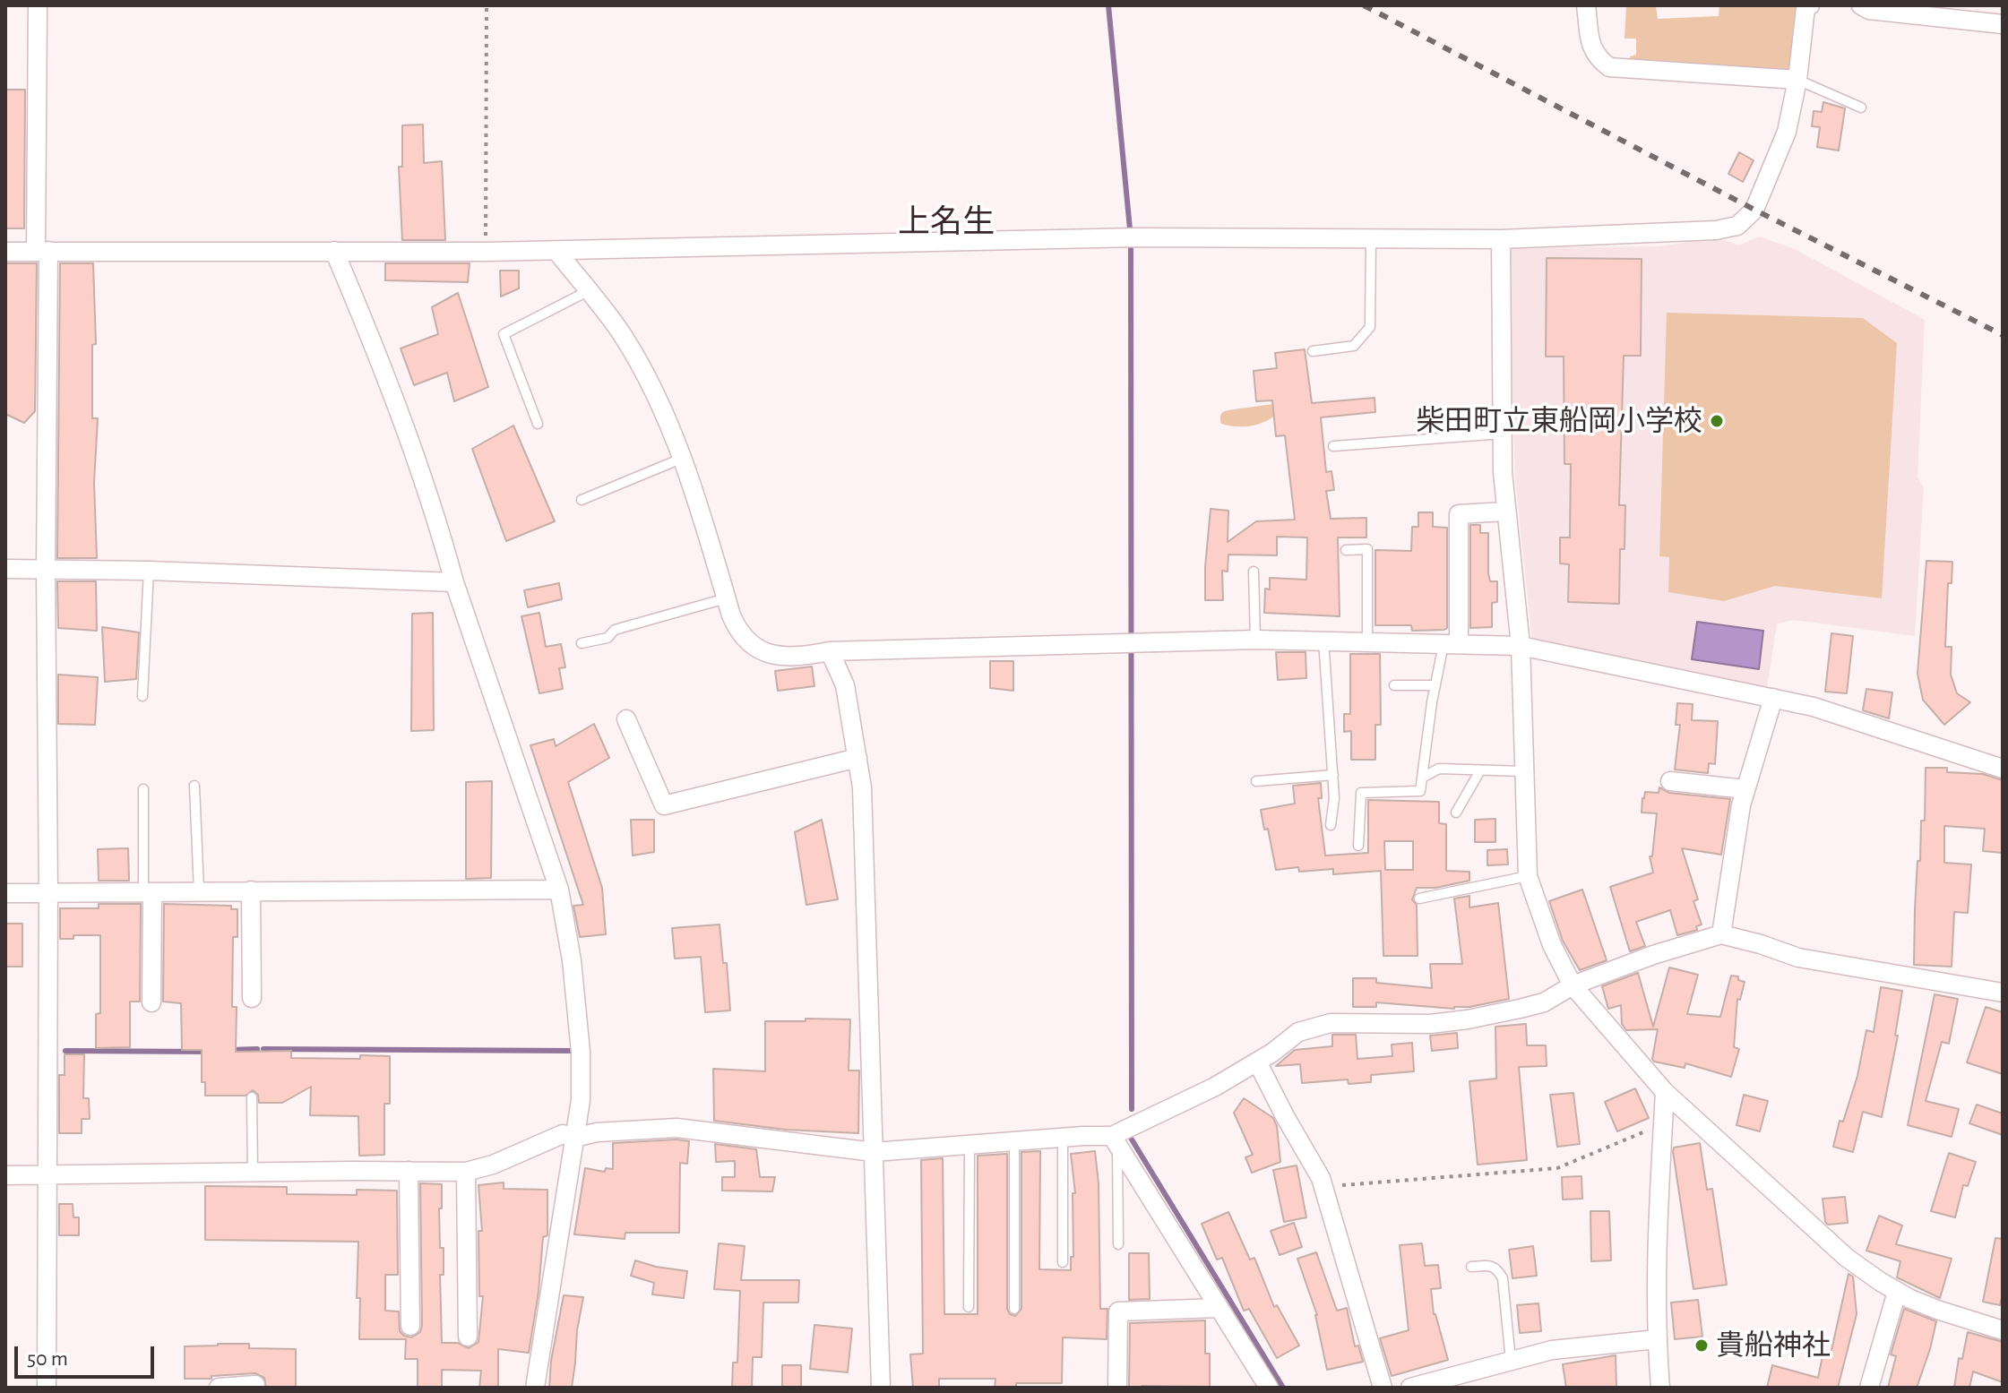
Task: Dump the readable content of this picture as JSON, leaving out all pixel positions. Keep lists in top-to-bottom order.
{
  "districts": ["上名生"],
  "places": ["柴田町立東船岡小学校", "貴船神社"],
  "scale_bar": "50 m"
}
